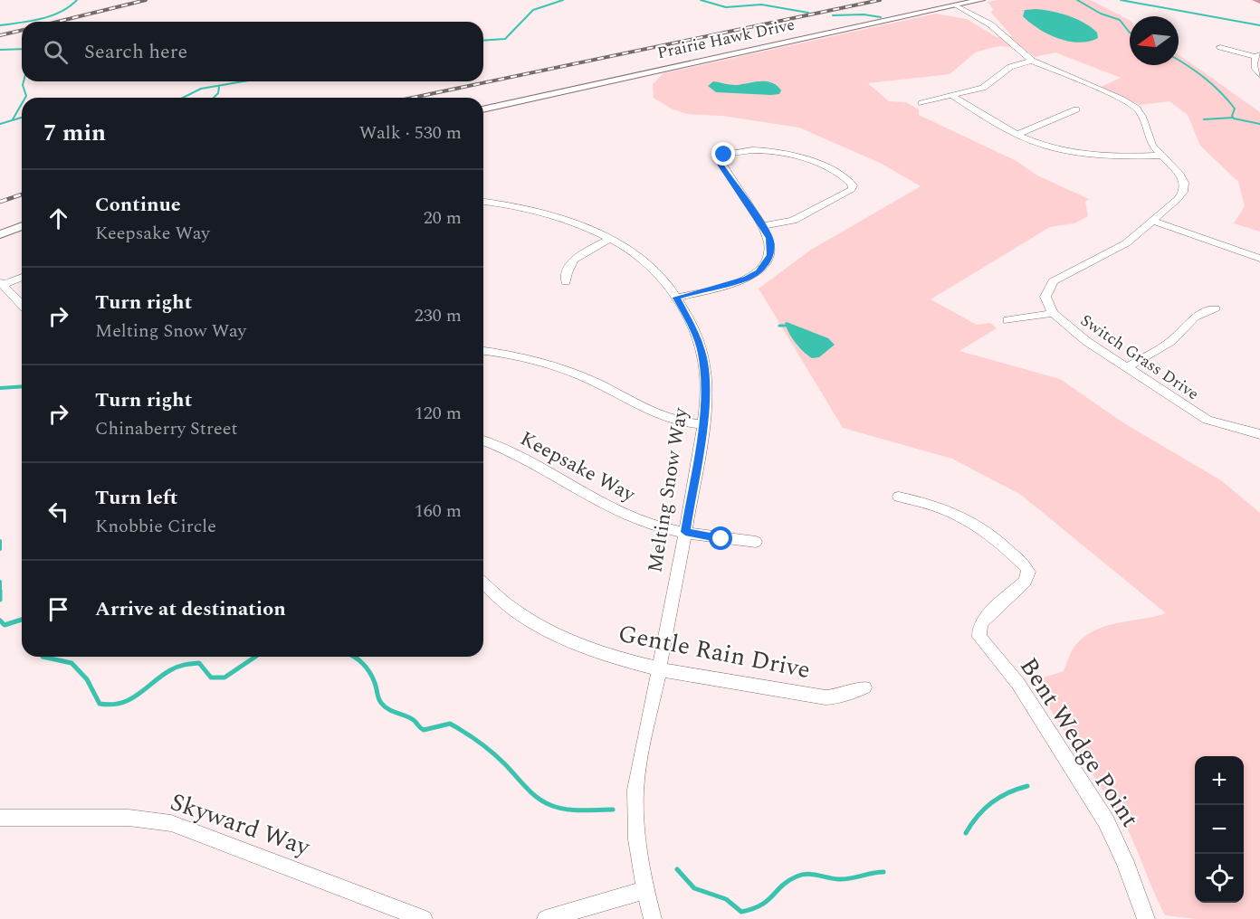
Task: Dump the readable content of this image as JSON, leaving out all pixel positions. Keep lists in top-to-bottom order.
{
  "streets": {
    "street": [
      "Prairie Hawk Drive",
      "Switch Grass Drive",
      "Keepsake Way",
      "Melting Snow Way",
      "Gentle Rain Drive",
      "Bent Wedge Point",
      "Skyward Way"
    ]
  },
  "crossings": [
    ["Prairie Hawk Drive", "Switch Grass Drive"],
    ["Keepsake Way", "Melting Snow Way"],
    ["Melting Snow Way", "Gentle Rain Drive"]
  ],
  "north": "left",
  "page": {
    "search": "Search here",
    "heading": ["7 min", "Walk · 530 m"],
    "list": [
      ["Continue", "Keepsake Way", "20 m"],
      ["Turn right", "Melting Snow Way", "230 m"],
      ["Turn right", "Chinaberry Street", "120 m"],
      ["Turn left", "Knobbie Circle", "160 m"],
      "Arrive at destination"
    ],
    "map_buttons": ["+", "−"]
  }
}
